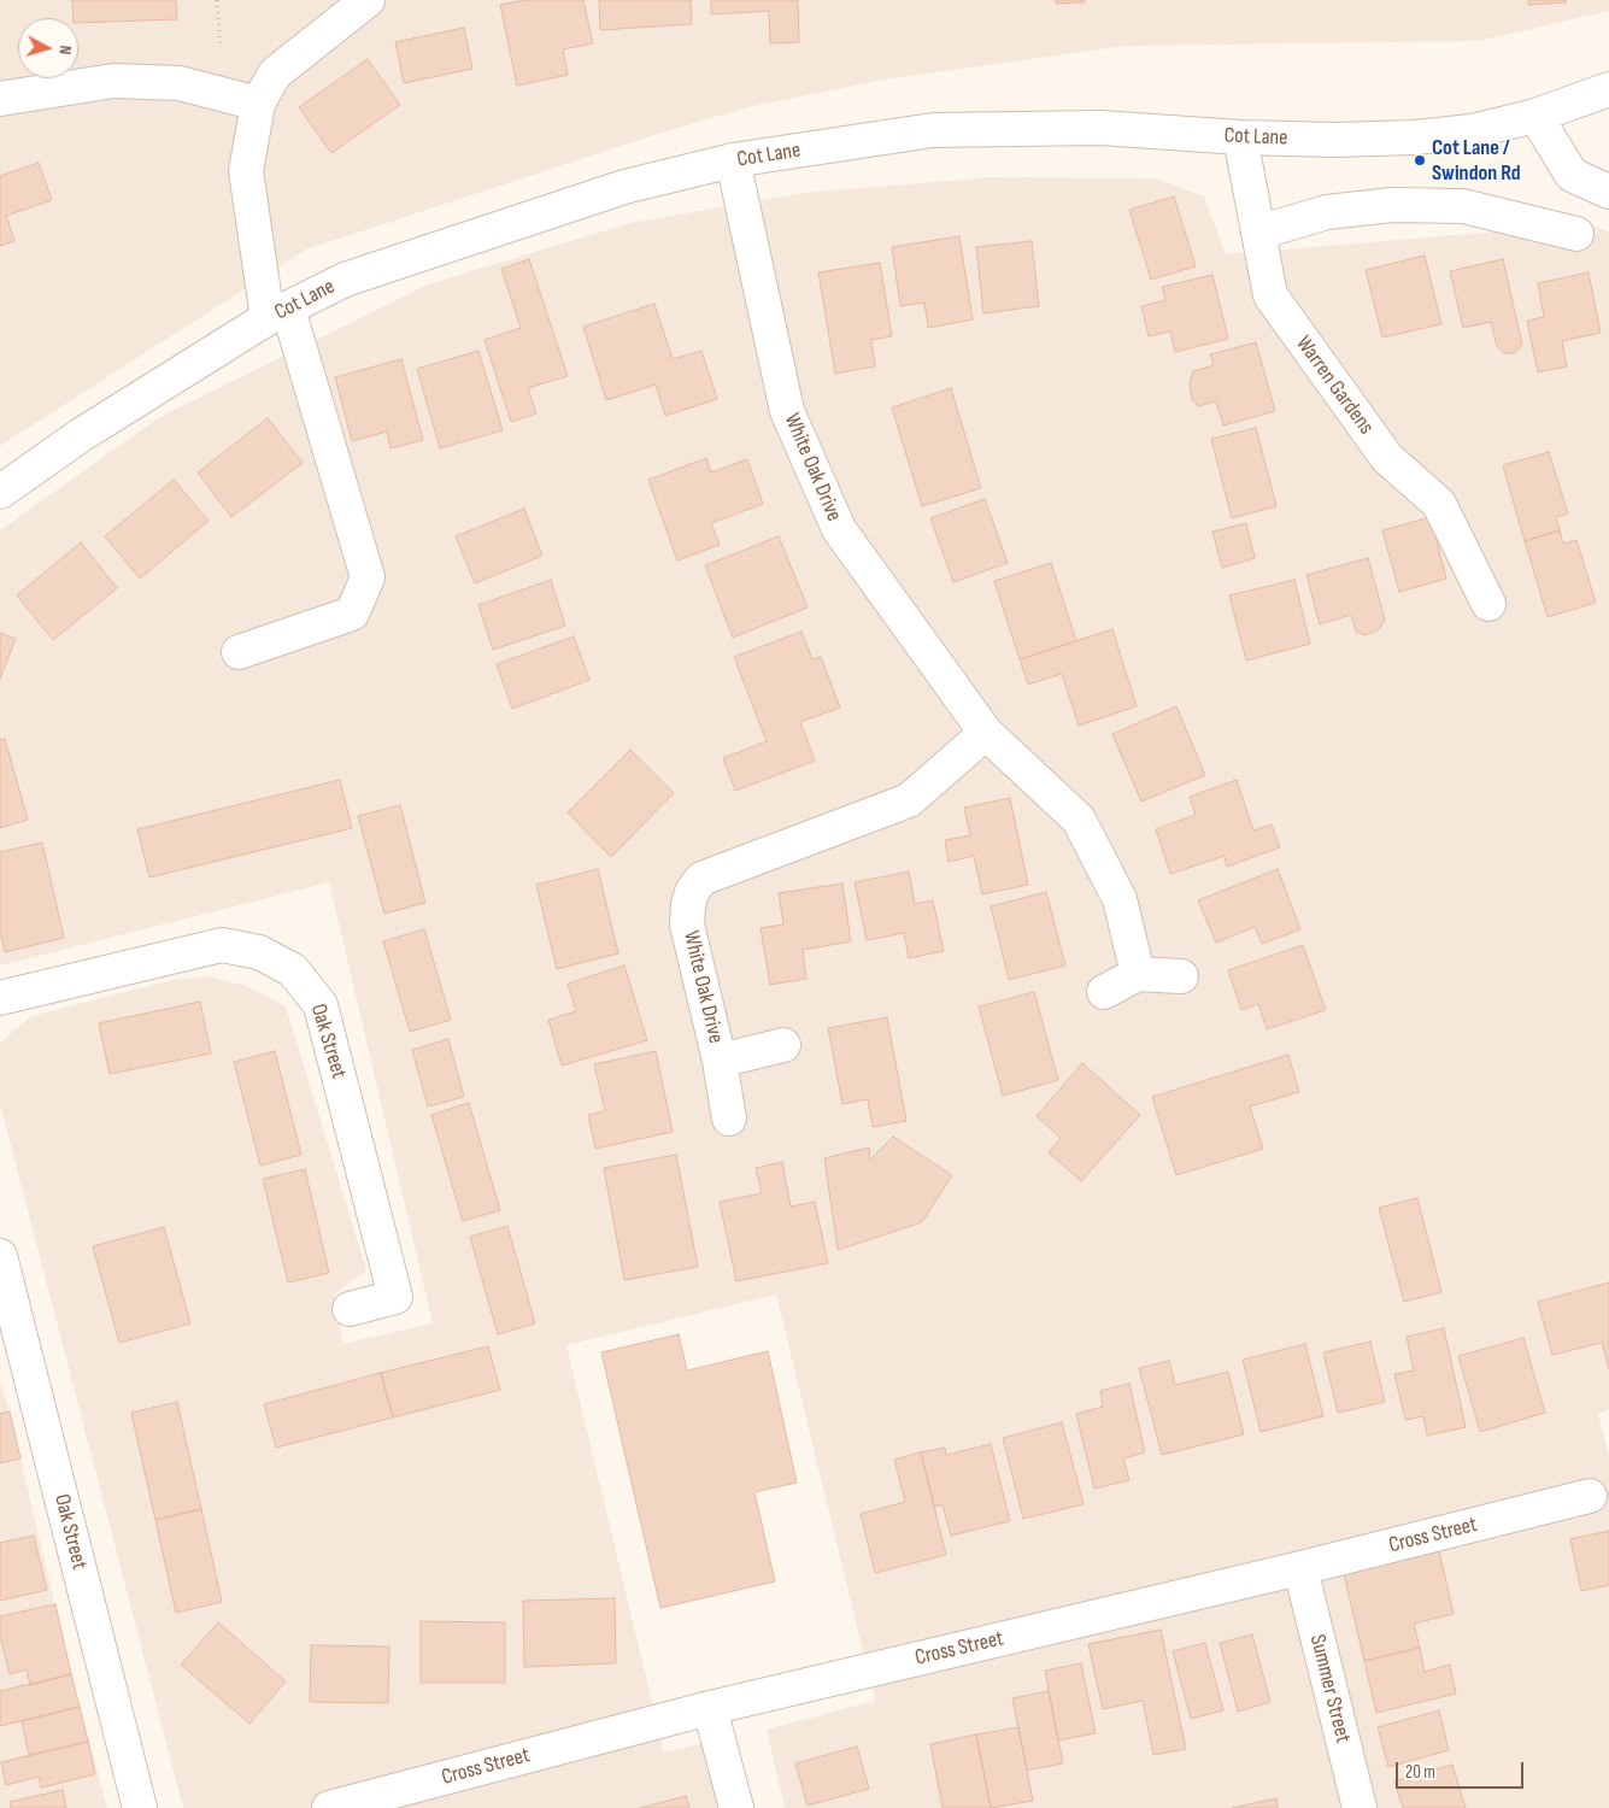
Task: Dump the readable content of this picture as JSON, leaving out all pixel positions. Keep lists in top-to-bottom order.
{
  "streets": {
    "street": [
      "Cot Lane",
      "Warren Gardens",
      "White Oak Drive",
      "Oak Street",
      "Cross Street",
      "Summer Street"
    ]
  },
  "crossings": [
    ["Cot Lane", "Warren Gardens"],
    ["Cot Lane", "White Oak Drive"],
    ["Cross Street", "Summer Street"]
  ],
  "places": ["Cot Lane / Swindon Rd"],
  "scale_bar": "20 m",
  "north": "right"
}
